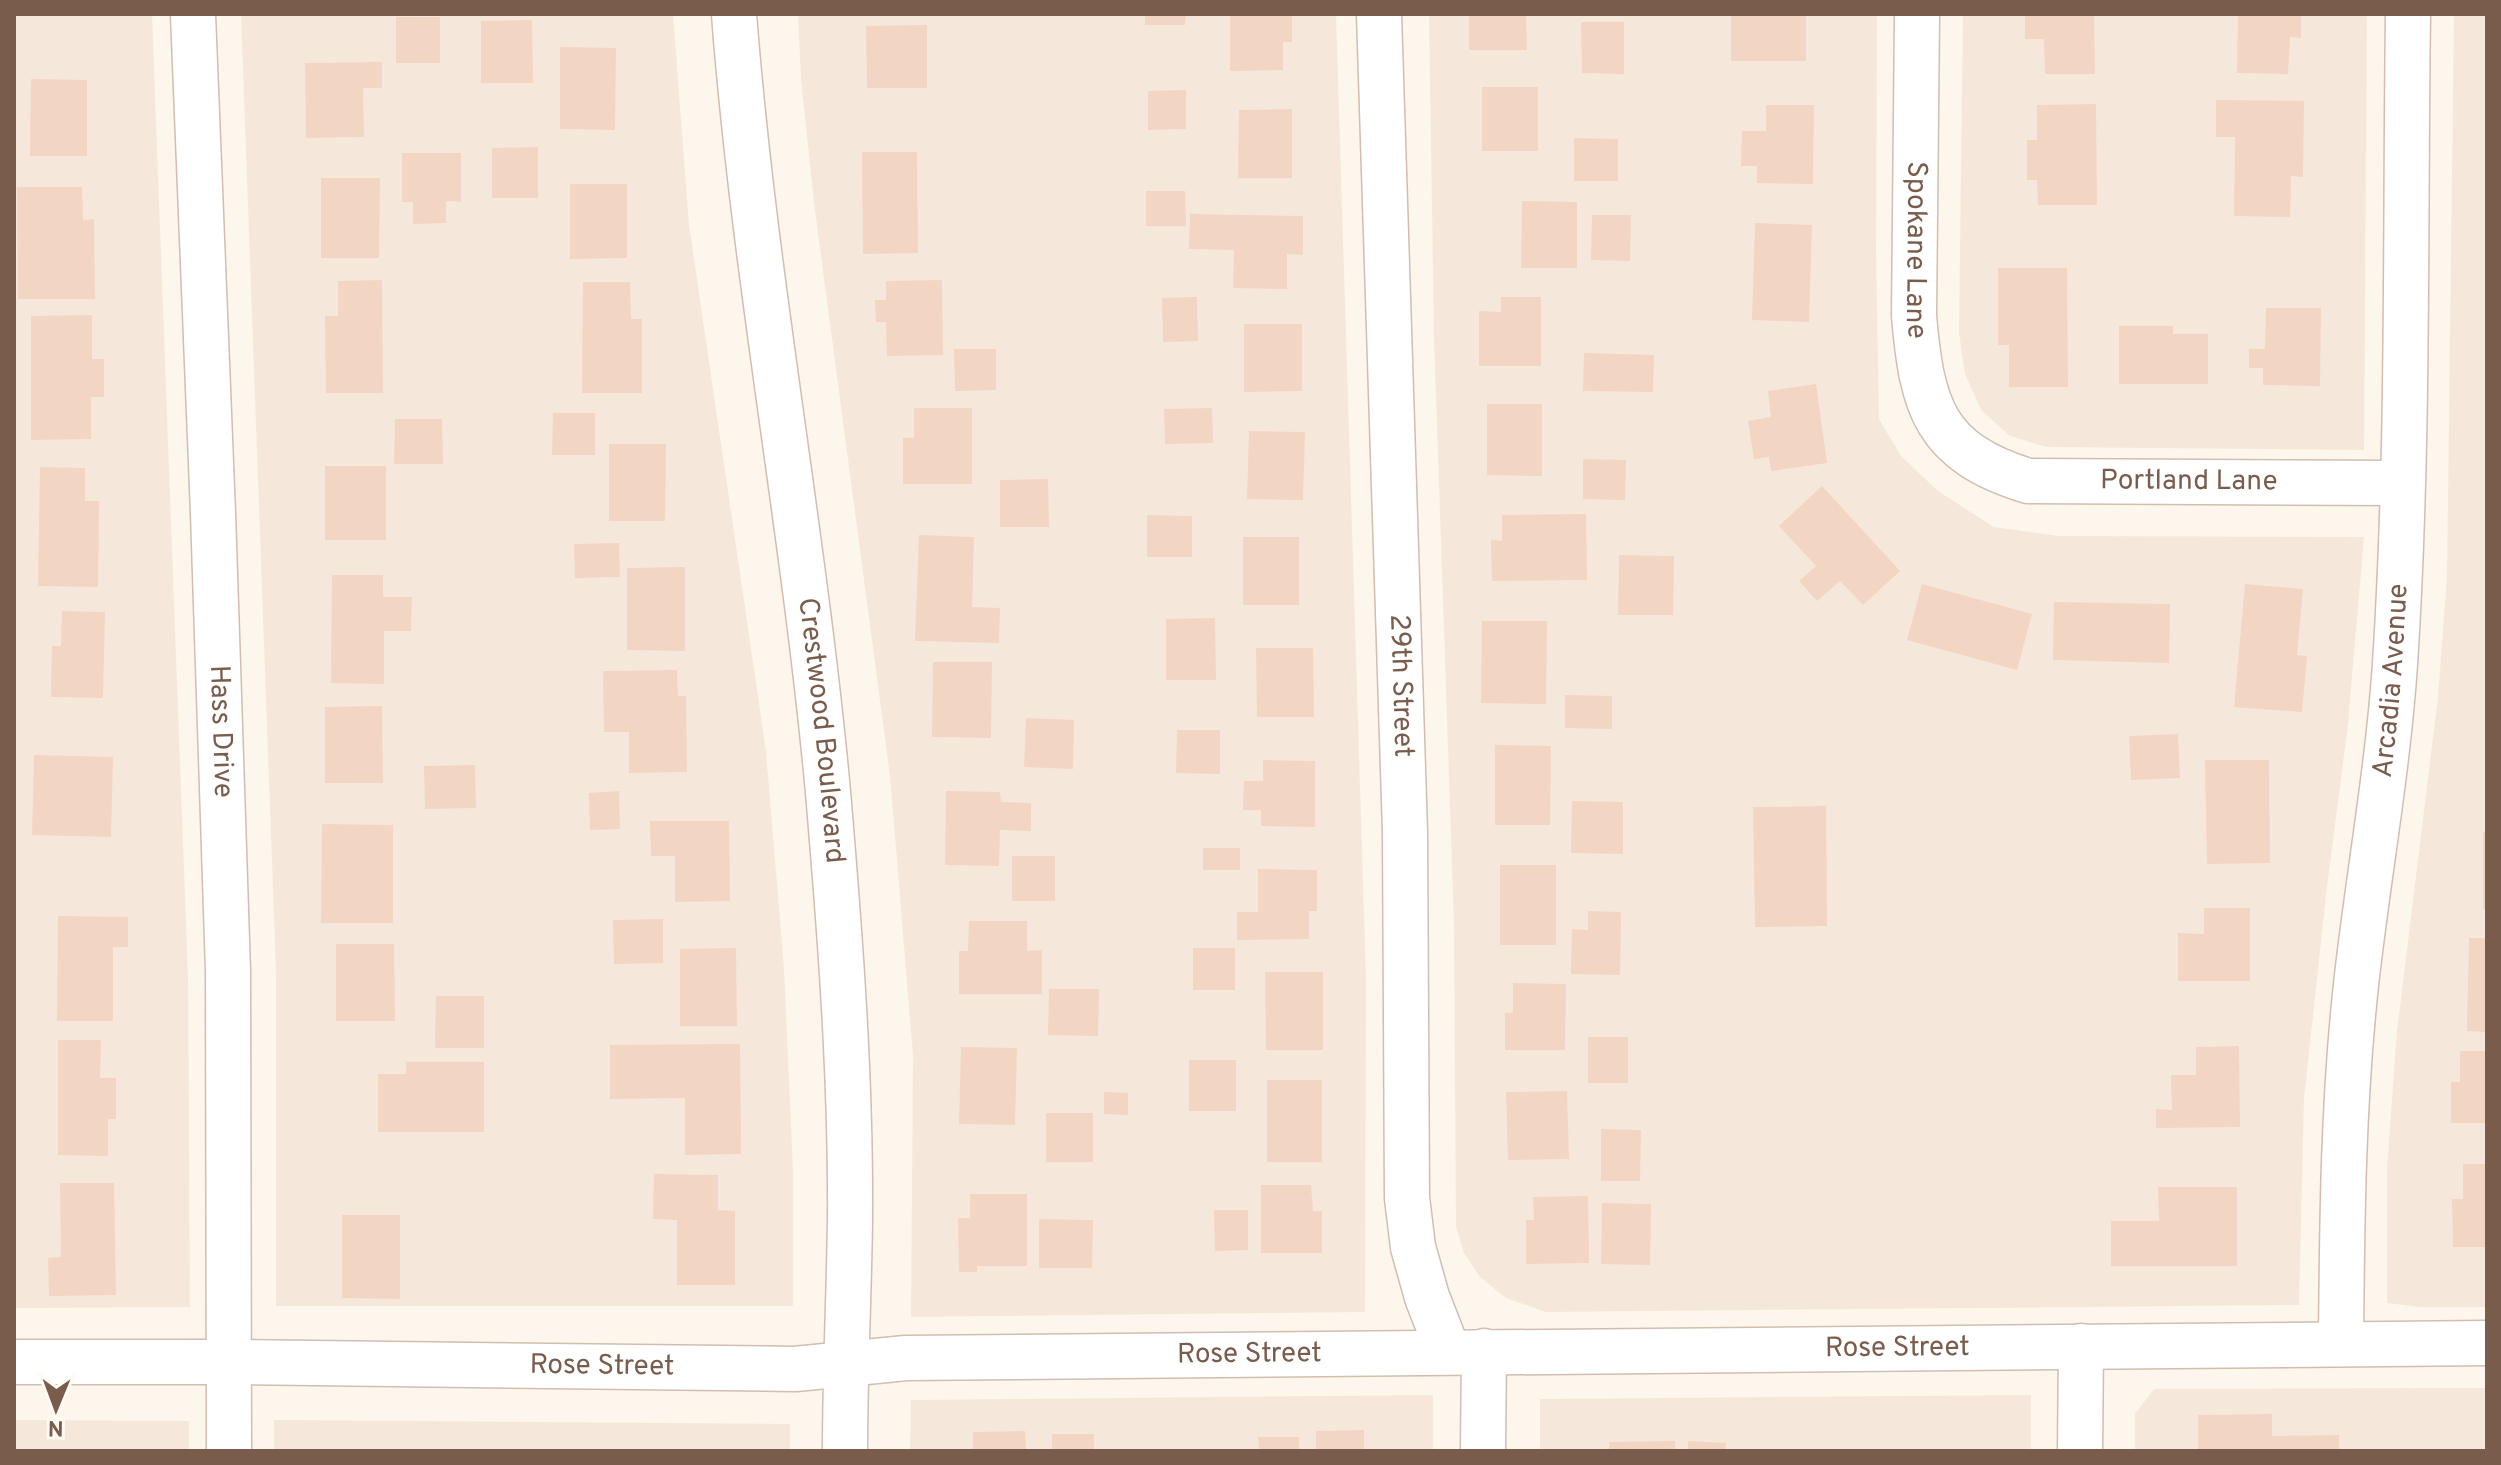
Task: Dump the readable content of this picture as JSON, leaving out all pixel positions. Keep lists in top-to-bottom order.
{
  "streets": {
    "street": [
      "Spokane Lane",
      "Portland Lane",
      "Arcadia Avenue",
      "29th Street",
      "Crestwood Boulevard",
      "Hass Drive",
      "Rose Street"
    ]
  },
  "crossings": [
    ["Spokane Lane", "Portland Lane"],
    ["Portland Lane", "Arcadia Avenue"],
    ["Arcadia Avenue", "Rose Street"],
    ["29th Street", "Rose Street"],
    ["Crestwood Boulevard", "Rose Street"],
    ["Hass Drive", "Rose Street"]
  ],
  "north": "bottom"
}
